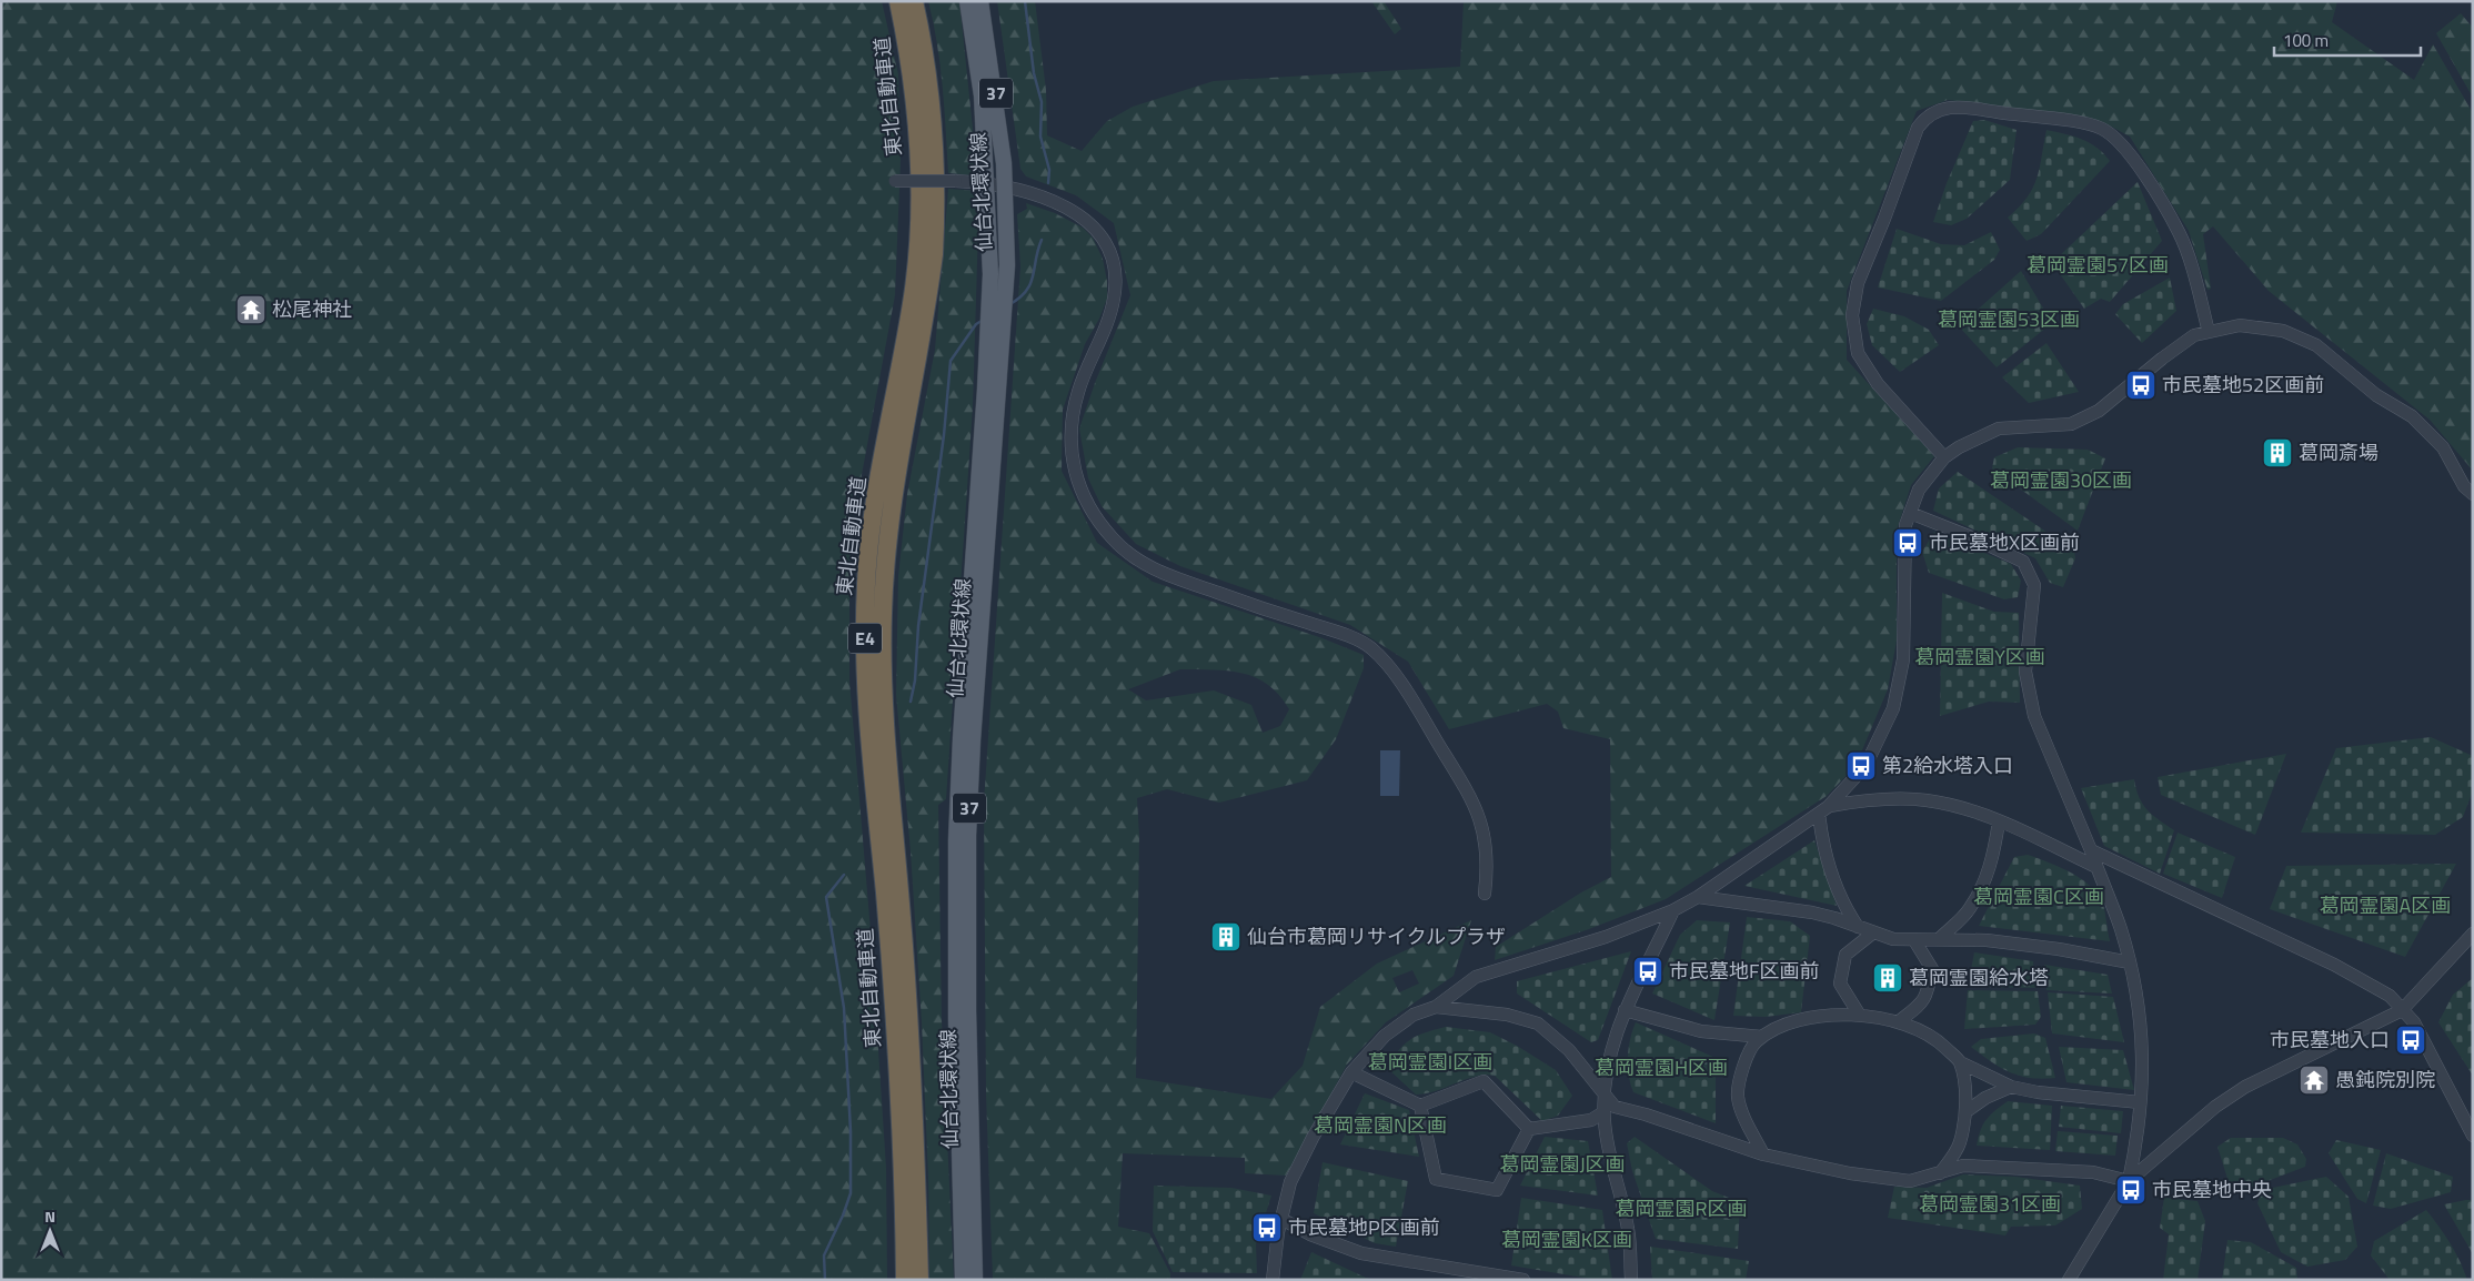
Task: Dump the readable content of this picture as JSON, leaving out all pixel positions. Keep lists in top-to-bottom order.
{
  "streets": {
    "highway": ["東北自動車道", "E4"],
    "main road": ["37", "仙台北環状線"]
  },
  "parks": [
    "葛岡霊園57区画",
    "葛岡霊園53区画",
    "葛岡霊園30区画",
    "葛岡霊園Y区画",
    "葛岡霊園C区画",
    "葛岡霊園A区画",
    "葛岡霊園I区画",
    "葛岡霊園H区画",
    "葛岡霊園N区画",
    "葛岡霊園J区画",
    "葛岡霊園31区画",
    "葛岡霊園R区画",
    "葛岡霊園K区画"
  ],
  "places": {
    "temple": ["松尾神社", "愚鈍院別院"],
    "bus stop": [
      "市民墓地52区画前",
      "市民墓地X区画前",
      "第2給水塔入口",
      "市民墓地F区画前",
      "市民墓地入口",
      "市民墓地中央",
      "市民墓地P区画前"
    ],
    "building": ["葛岡斎場", "仙台市葛岡リサイクルプラザ", "葛岡霊園給水塔"]
  },
  "scale_bar": "100 m",
  "north": "top"
}
